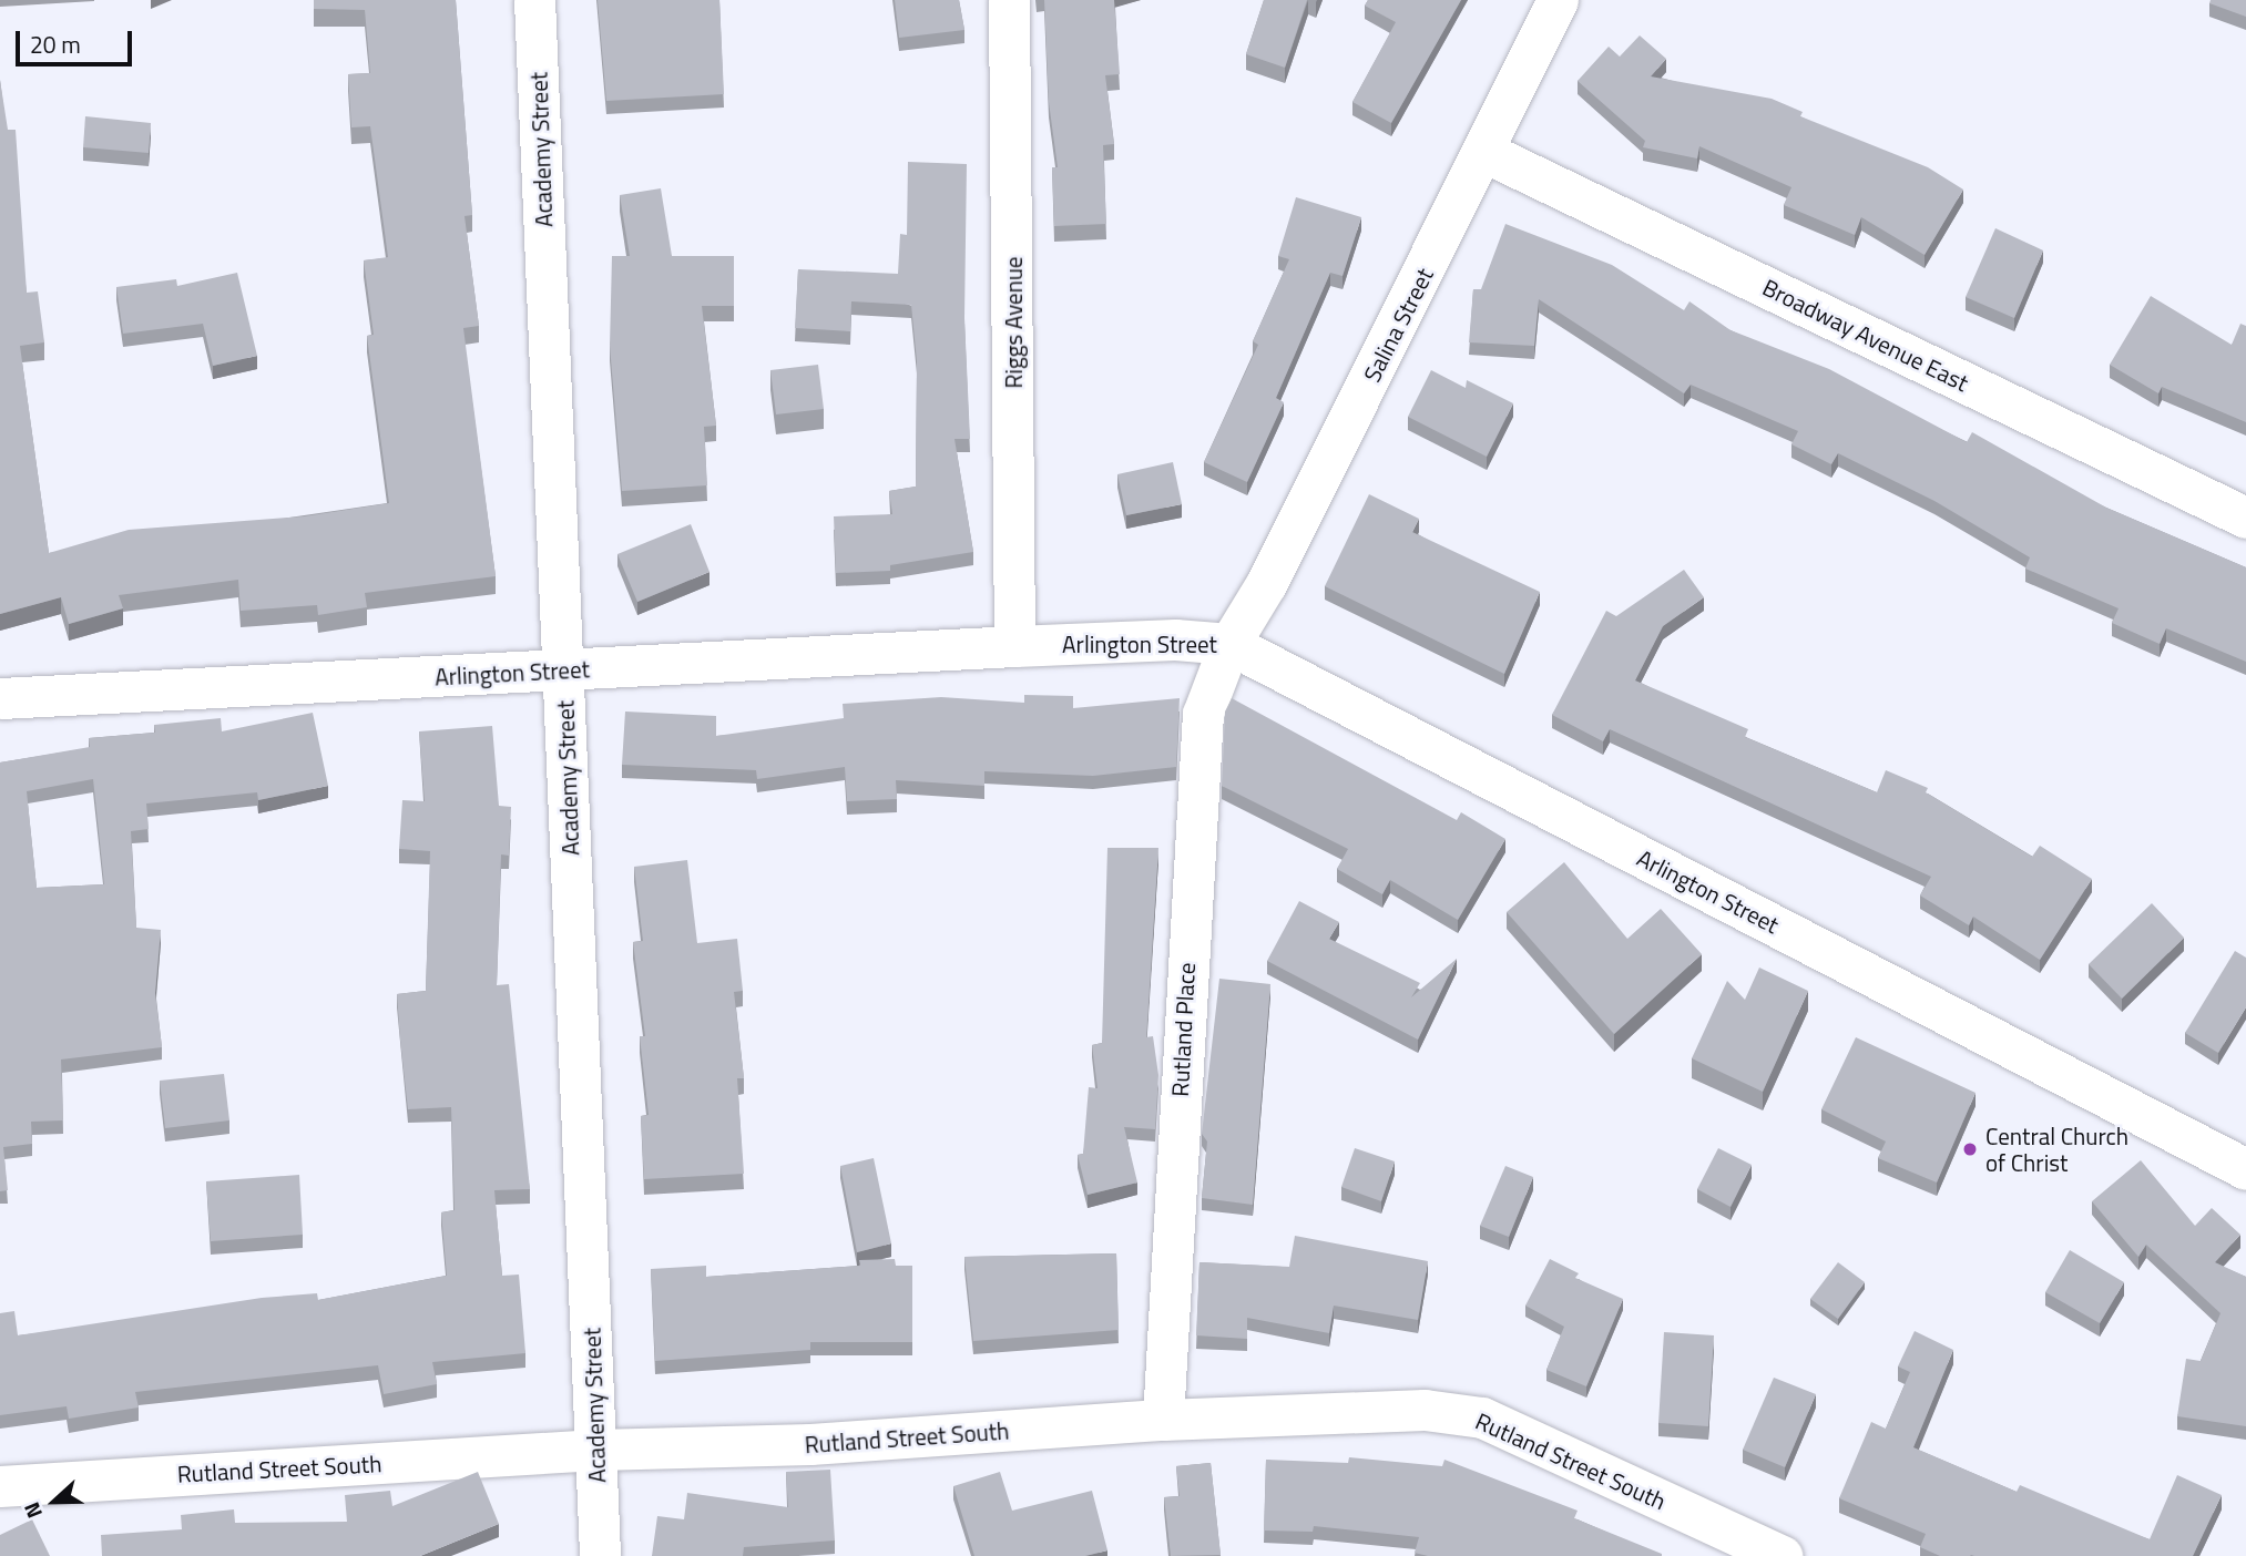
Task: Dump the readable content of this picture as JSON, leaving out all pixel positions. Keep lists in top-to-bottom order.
{
  "streets": {
    "street": [
      "Academy Street",
      "Riggs Avenue",
      "Salina Street",
      "Broadway Avenue East",
      "Arlington Street",
      "Rutland Place",
      "Rutland Street South"
    ]
  },
  "crossings": [
    ["Academy Street", "Arlington Street"],
    ["Academy Street", "Rutland Street South"],
    ["Riggs Avenue", "Arlington Street"],
    ["Salina Street", "Broadway Avenue East"],
    ["Salina Street", "Arlington Street"],
    ["Salina Street", "Rutland Place"],
    ["Arlington Street", "Rutland Place"],
    ["Rutland Place", "Rutland Street South"]
  ],
  "places": ["Central Church of Christ"],
  "scale_bar": "20 m",
  "north": "left"
}
